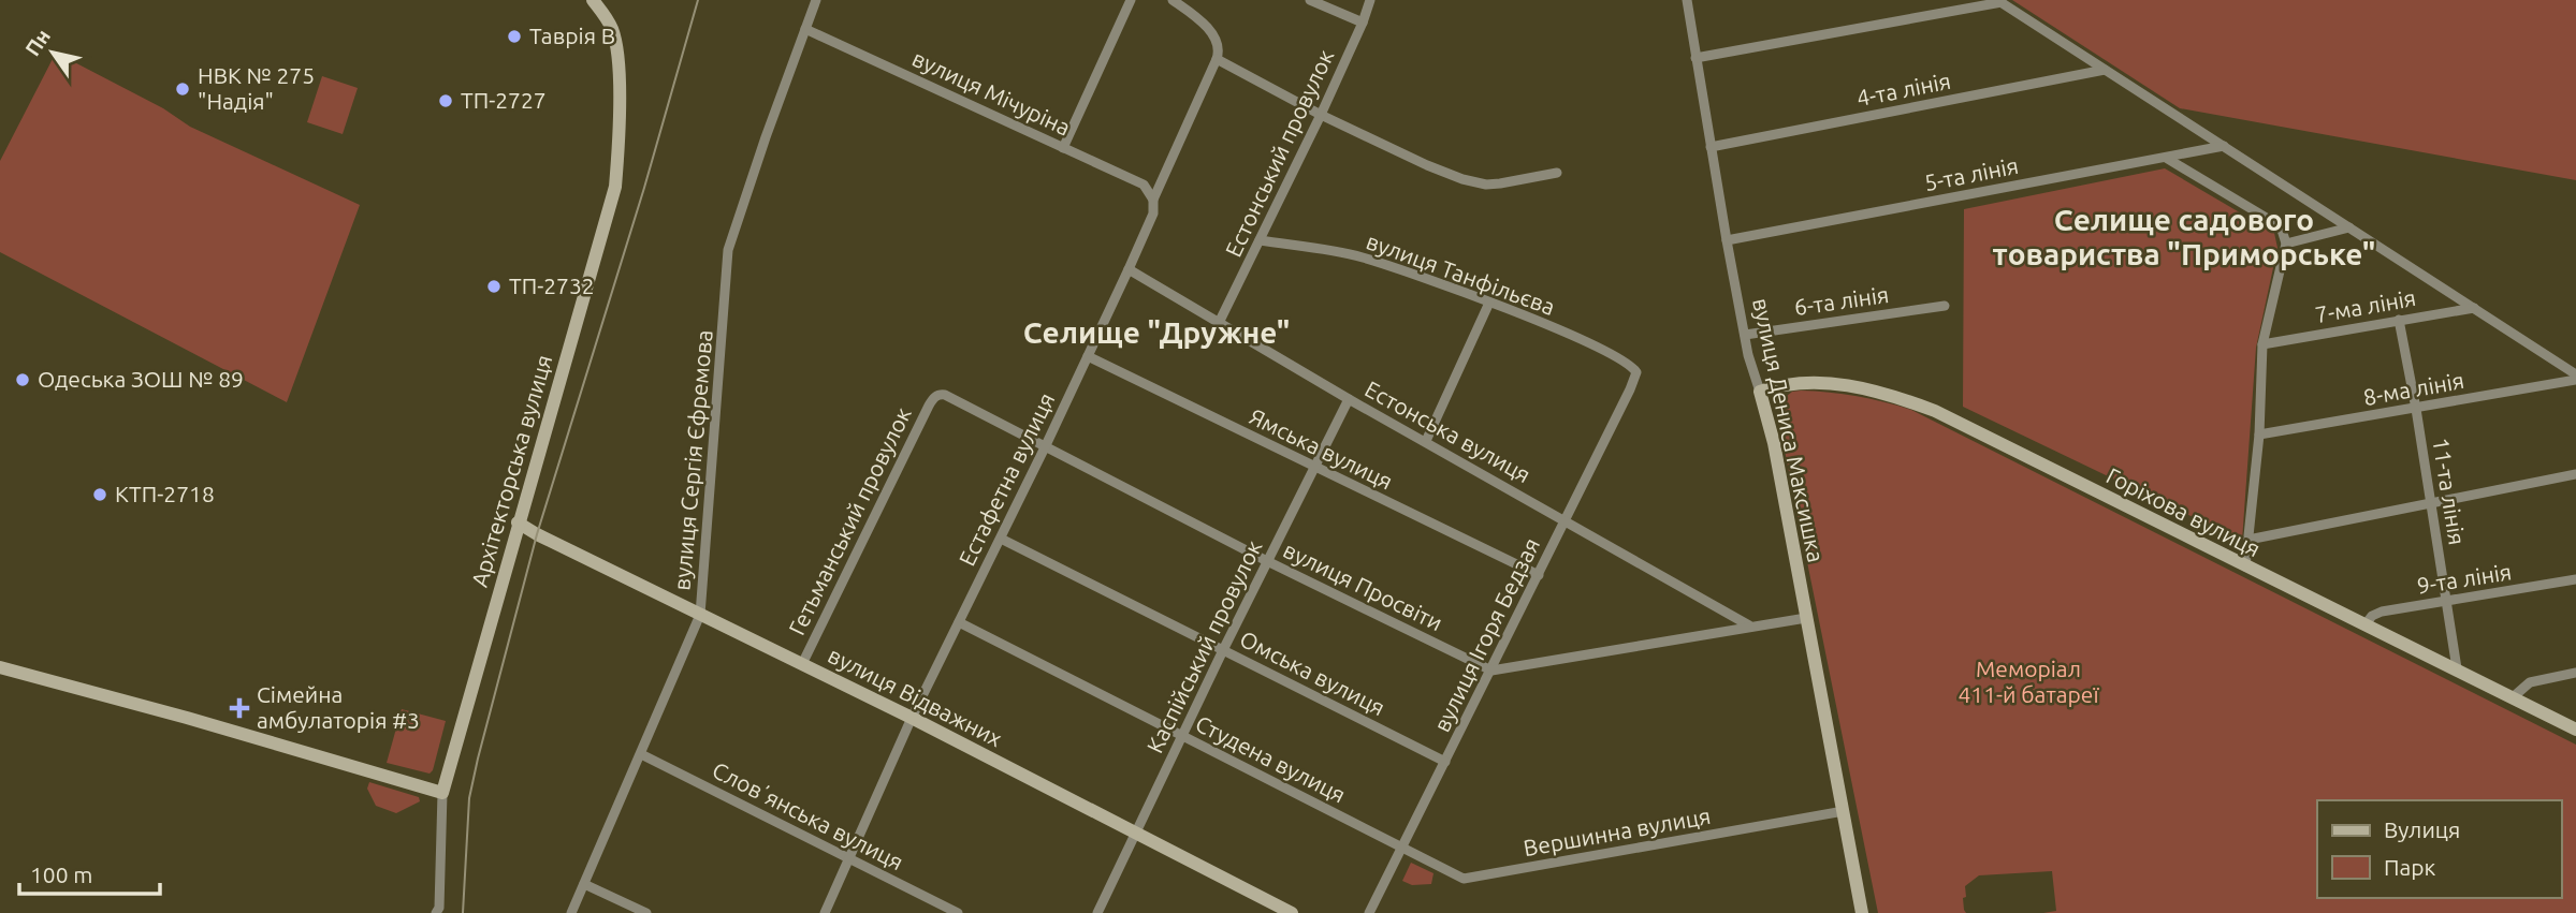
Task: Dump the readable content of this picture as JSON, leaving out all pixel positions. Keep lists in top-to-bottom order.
{
  "streets": {
    "street": [
      "4-та лінія",
      "вулиця Мічуріна",
      "Естонський провулок",
      "5-та лінія",
      "вулиця Танфільєва",
      "6-та лінія",
      "7-ма лінія",
      "8-ма лінія",
      "вулиця Дениса Максишка",
      "Естонська вулиця",
      "Ямська вулиця",
      "вулиця Сергія Єфремова",
      "Архітекторська вулиця",
      "Естафетна вулиця",
      "11-та лінія",
      "Горіхова вулиця",
      "Гетьманський провулок",
      "9-та лінія",
      "вулиця Просвіти",
      "вулиця Ігоря Бедзая",
      "Каспійський провулок",
      "Омська вулиця",
      "вулиця Відважних",
      "Студена вулиця",
      "Словʼянська вулиця",
      "Вершинна вулиця"
    ]
  },
  "crossings": [
    ["4-та лінія", "вулиця Дениса Максишка"],
    ["вулиця Мічуріна", "вулиця Сергія Єфремова"],
    ["вулиця Мічуріна", "Естафетна вулиця"],
    ["Естонський провулок", "вулиця Танфільєва"],
    ["Естонський провулок", "Естонська вулиця"],
    ["5-та лінія", "вулиця Дениса Максишка"],
    ["вулиця Танфільєва", "вулиця Ігоря Бедзая"],
    ["6-та лінія", "вулиця Дениса Максишка"],
    ["7-ма лінія", "11-та лінія"],
    ["8-ма лінія", "11-та лінія"],
    ["вулиця Дениса Максишка", "Горіхова вулиця"],
    ["вулиця Дениса Максишка", "Вершинна вулиця"],
    ["Естонська вулиця", "Естафетна вулиця"],
    ["Естонська вулиця", "вулиця Ігоря Бедзая"],
    ["Естонська вулиця", "Каспійський провулок"],
    ["Ямська вулиця", "Естафетна вулиця"],
    ["Ямська вулиця", "вулиця Ігоря Бедзая"],
    ["Ямська вулиця", "Каспійський провулок"],
    ["вулиця Сергія Єфремова", "вулиця Відважних"],
    ["вулиця Сергія Єфремова", "Словʼянська вулиця"],
    ["Архітекторська вулиця", "вулиця Відважних"],
    ["Естафетна вулиця", "вулиця Просвіти"],
    ["Естафетна вулиця", "Омська вулиця"],
    ["Естафетна вулиця", "вулиця Відважних"],
    ["Естафетна вулиця", "Студена вулиця"],
    ["Естафетна вулиця", "Словʼянська вулиця"],
    ["11-та лінія", "Горіхова вулиця"],
    ["11-та лінія", "9-та лінія"],
    ["Горіхова вулиця", "9-та лінія"],
    ["Гетьманський провулок", "вулиця Просвіти"],
    ["Гетьманський провулок", "вулиця Відважних"],
    ["вулиця Просвіти", "вулиця Ігоря Бедзая"],
    ["вулиця Просвіти", "Каспійський провулок"],
    ["вулиця Ігоря Бедзая", "Омська вулиця"],
    ["вулиця Ігоря Бедзая", "Студена вулиця"],
    ["вулиця Ігоря Бедзая", "Вершинна вулиця"],
    ["Каспійський провулок", "Омська вулиця"],
    ["Каспійський провулок", "вулиця Відважних"],
    ["Каспійський провулок", "Студена вулиця"],
    ["Студена вулиця", "Вершинна вулиця"]
  ],
  "districts": ["Селище садового товариства \"Приморське\"", "Селище \"Дружне\""],
  "parks": ["Меморіал 411-й батареї"],
  "places": {
    "other": [
      "Таврія В",
      "НВК № 275 \"Надія\"",
      "ТП-2727",
      "ТП-2732",
      "Одеська ЗОШ № 89",
      "КТП-2718"
    ],
    "health": ["Сімейна амбулаторія #3"]
  },
  "legend": ["Вулиця", "Парк"],
  "scale_bar": "100 m",
  "north": "top left"
}
